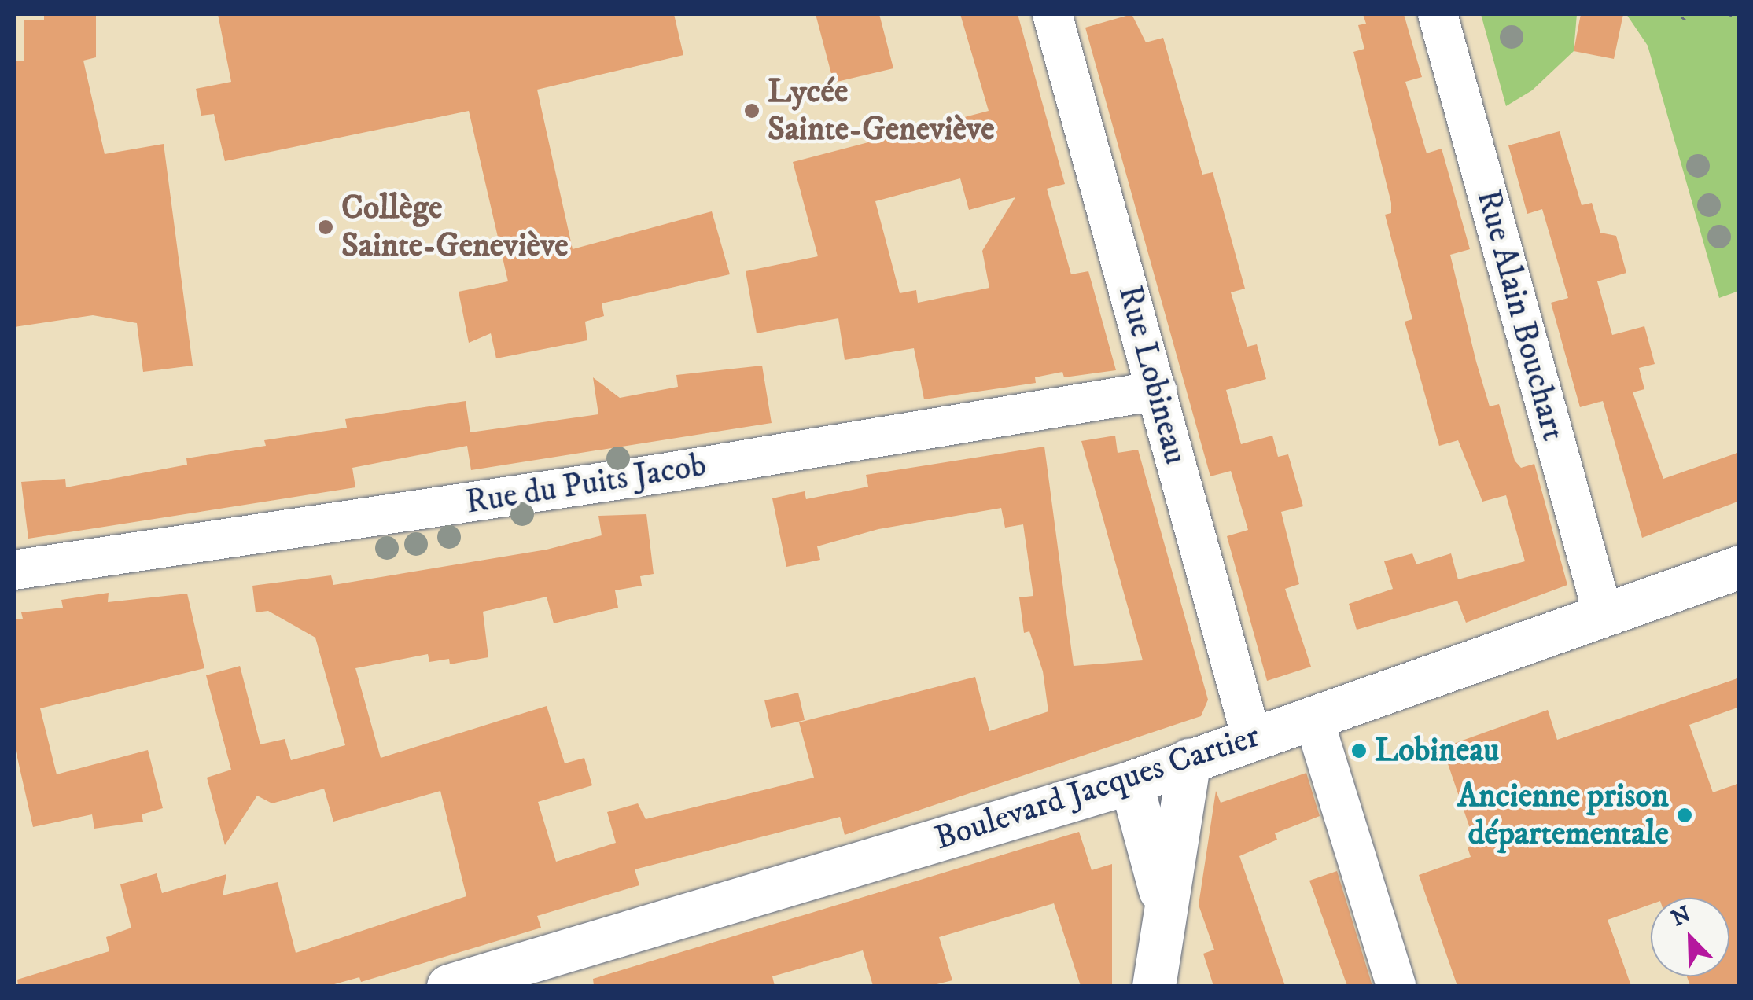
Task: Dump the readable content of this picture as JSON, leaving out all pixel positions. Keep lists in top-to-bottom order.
{
  "streets": {
    "street": [
      "Rue Alain Bouchart",
      "Rue Lobineau",
      "Rue du Puits Jacob",
      "Boulevard Jacques Cartier"
    ]
  },
  "crossings": [
    ["Rue Alain Bouchart", "Boulevard Jacques Cartier"],
    ["Rue Lobineau", "Rue du Puits Jacob"],
    ["Rue Lobineau", "Boulevard Jacques Cartier"]
  ],
  "places": [
    "Lycée Sainte-Geneviève",
    "Collège Sainte-Geneviève",
    "Lobineau",
    "Ancienne prison départementale"
  ],
  "north": "top left"
}
